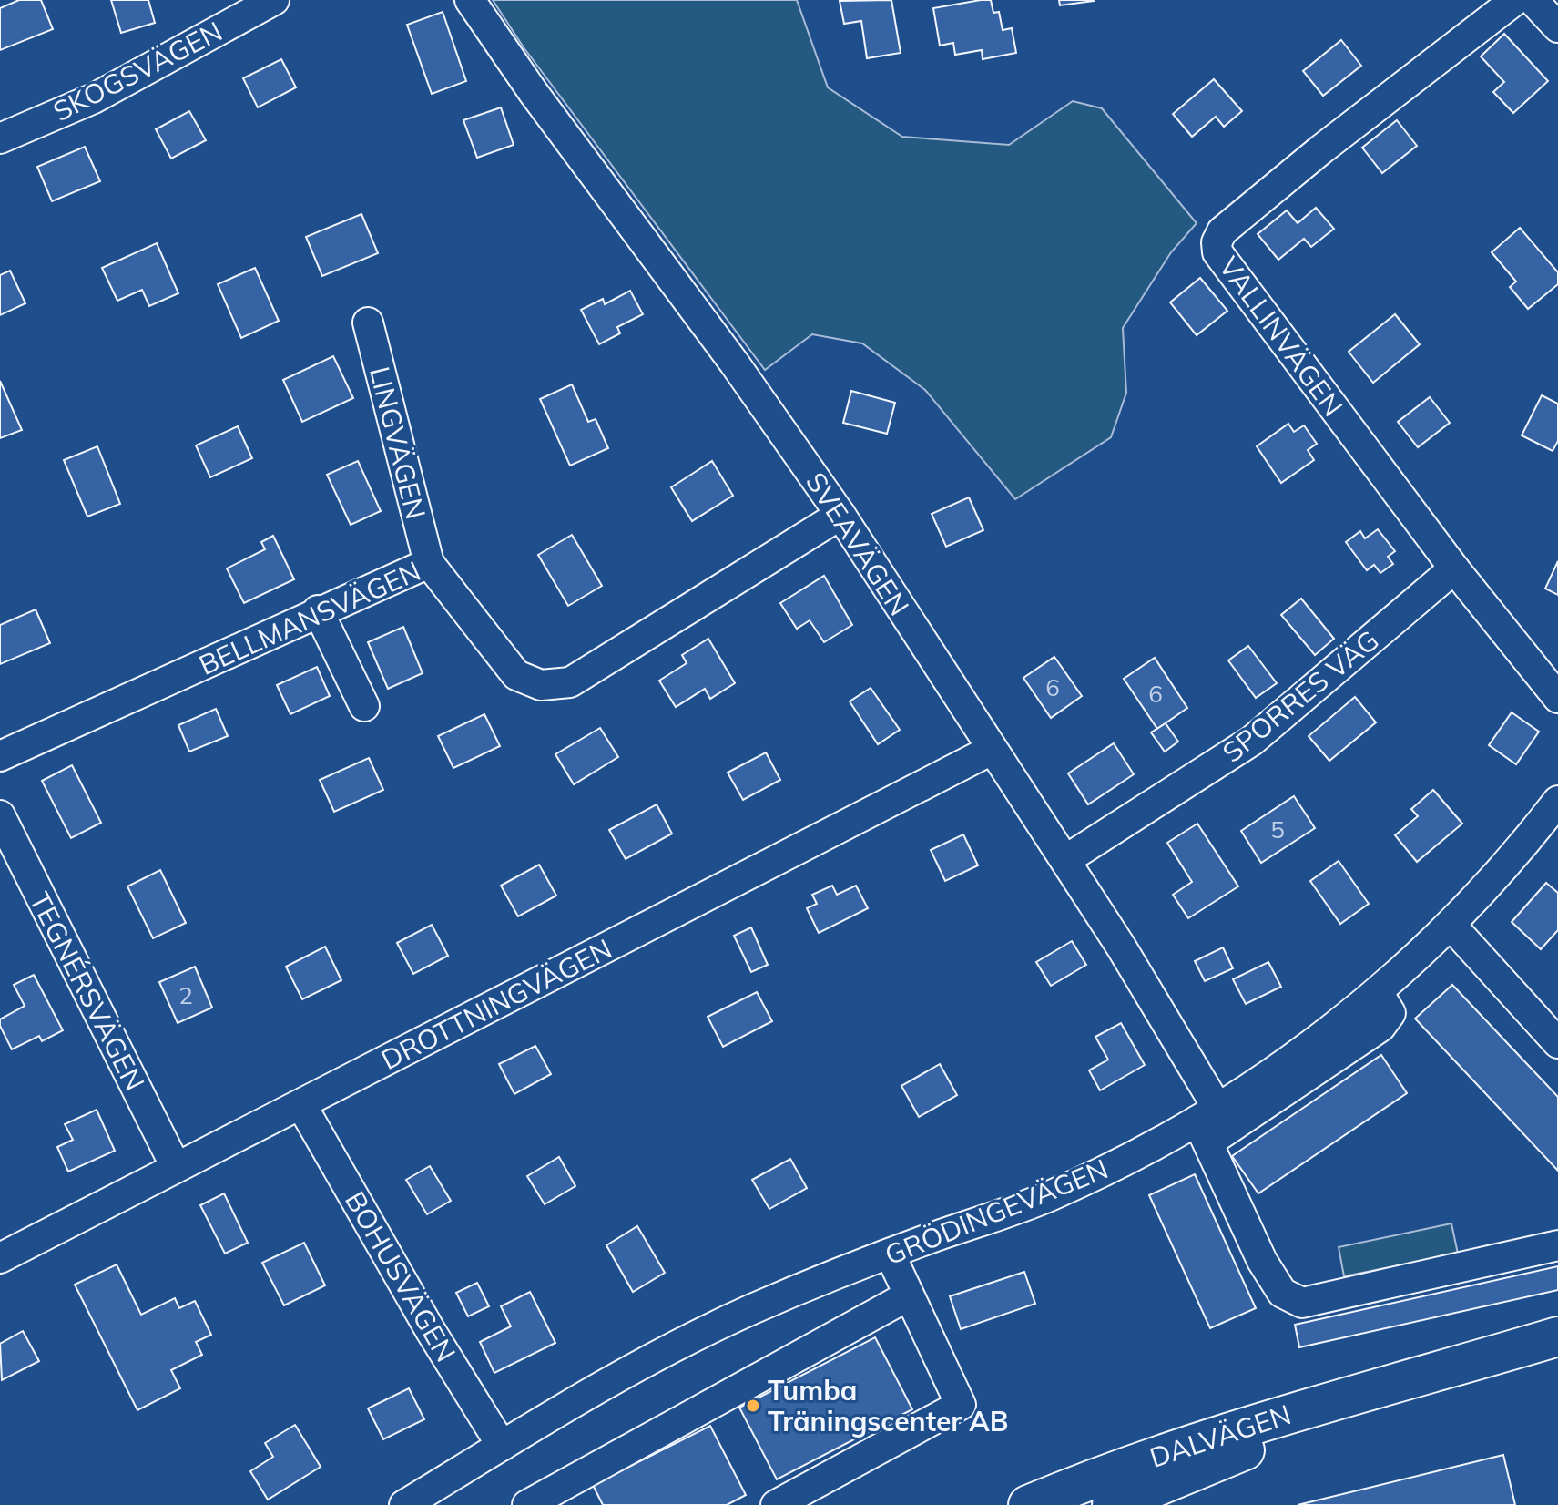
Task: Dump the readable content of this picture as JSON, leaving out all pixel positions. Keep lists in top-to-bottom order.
{
  "streets": {
    "main road": ["DALVÄGEN"],
    "street": [
      "SKOGSVÄGEN",
      "VALLINVÄGEN",
      "LINGVÄGEN",
      "SVEAVÄGEN",
      "BELLMANSVÄGEN",
      "SPORRES VÄG",
      "TEGNÉRSVÄGEN",
      "DROTTNINGVÄGEN",
      "GRÖDINGEVÄGEN",
      "BOHUSVÄGEN"
    ]
  },
  "crossings": [
    ["VALLINVÄGEN", "SPORRES VÄG"],
    ["LINGVÄGEN", "BELLMANSVÄGEN"],
    ["SVEAVÄGEN", "BELLMANSVÄGEN"],
    ["SVEAVÄGEN", "SPORRES VÄG"],
    ["SVEAVÄGEN", "DROTTNINGVÄGEN"],
    ["SVEAVÄGEN", "GRÖDINGEVÄGEN"],
    ["TEGNÉRSVÄGEN", "DROTTNINGVÄGEN"],
    ["DROTTNINGVÄGEN", "BOHUSVÄGEN"],
    ["GRÖDINGEVÄGEN", "BOHUSVÄGEN"]
  ],
  "places": ["Tumba Träningscenter AB"],
  "house_numbers": [
    "6",
    "6",
    "5",
    "2"
  ]
}
